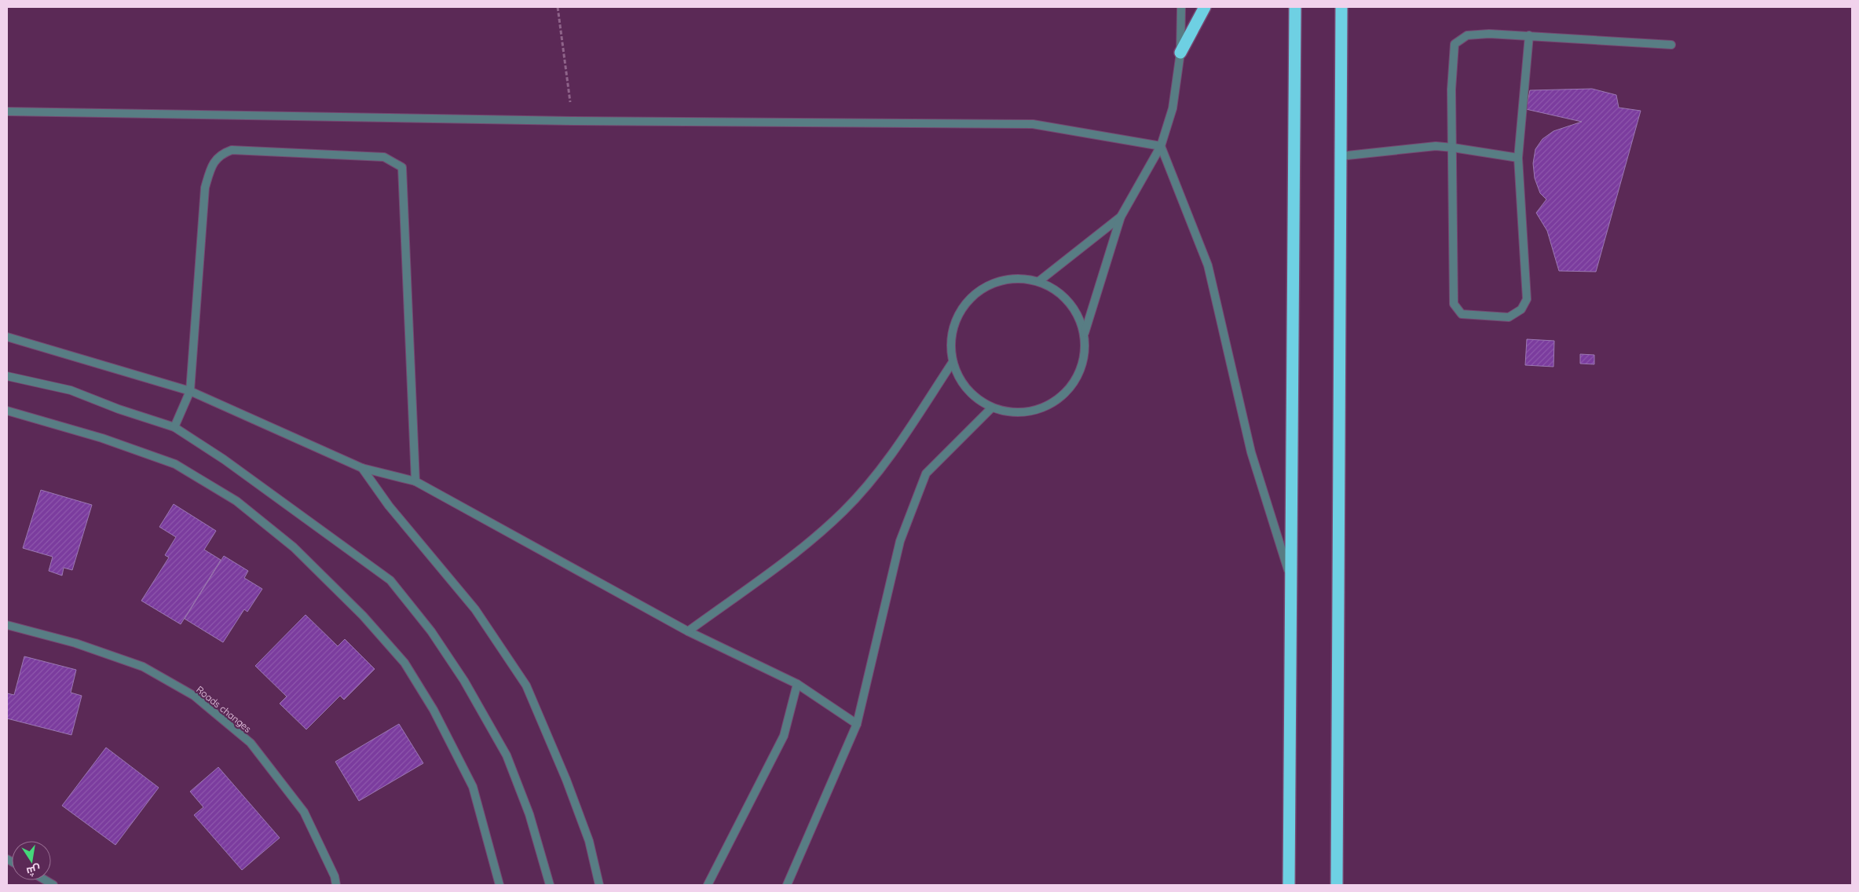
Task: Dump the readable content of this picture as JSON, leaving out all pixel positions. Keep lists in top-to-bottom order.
{
  "streets": {
    "street": ["Roads changes"]
  },
  "north": "bottom"
}
